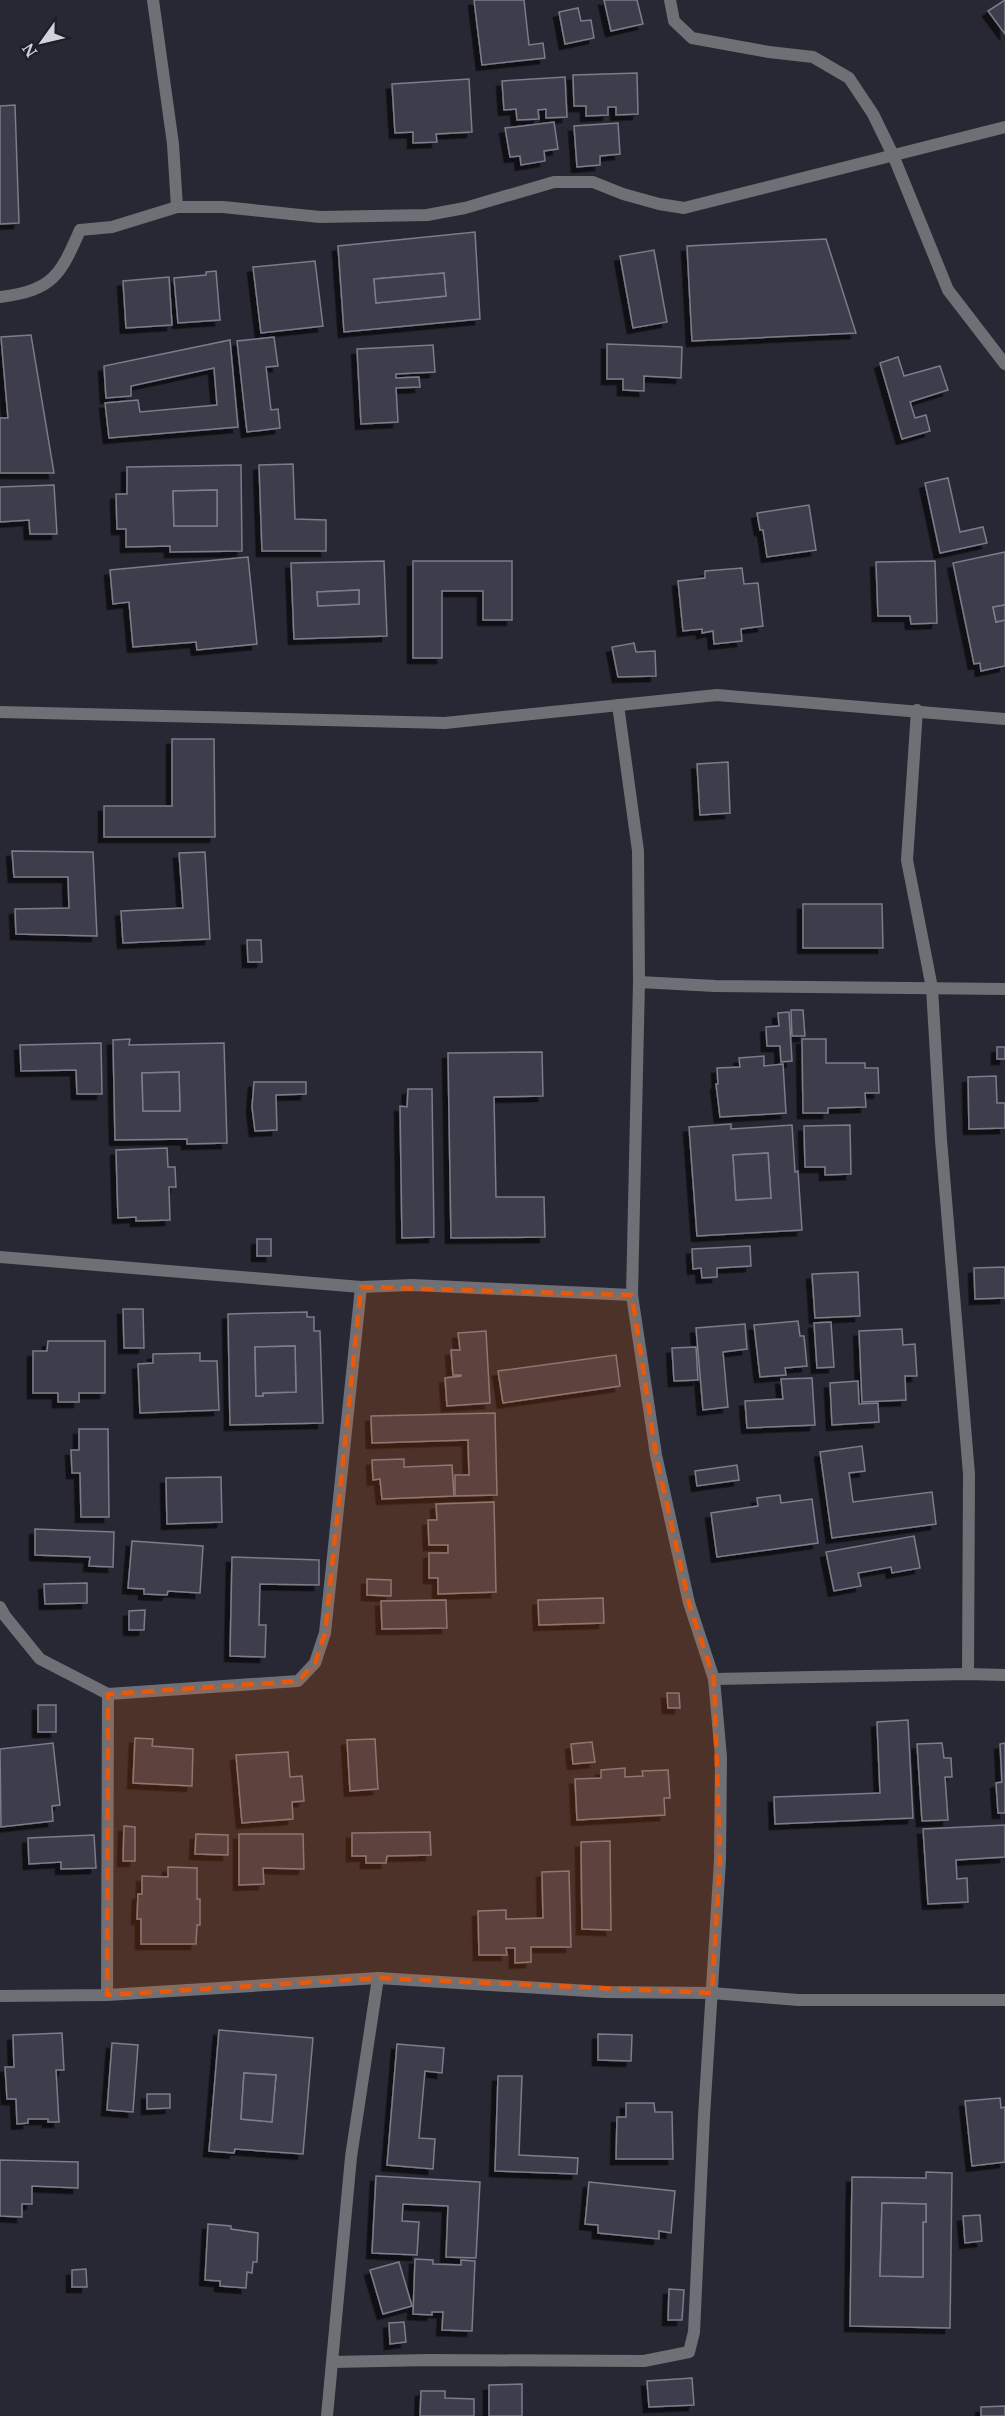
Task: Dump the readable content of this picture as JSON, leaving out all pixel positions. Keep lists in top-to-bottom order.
{
  "north": "bottom left"
}
